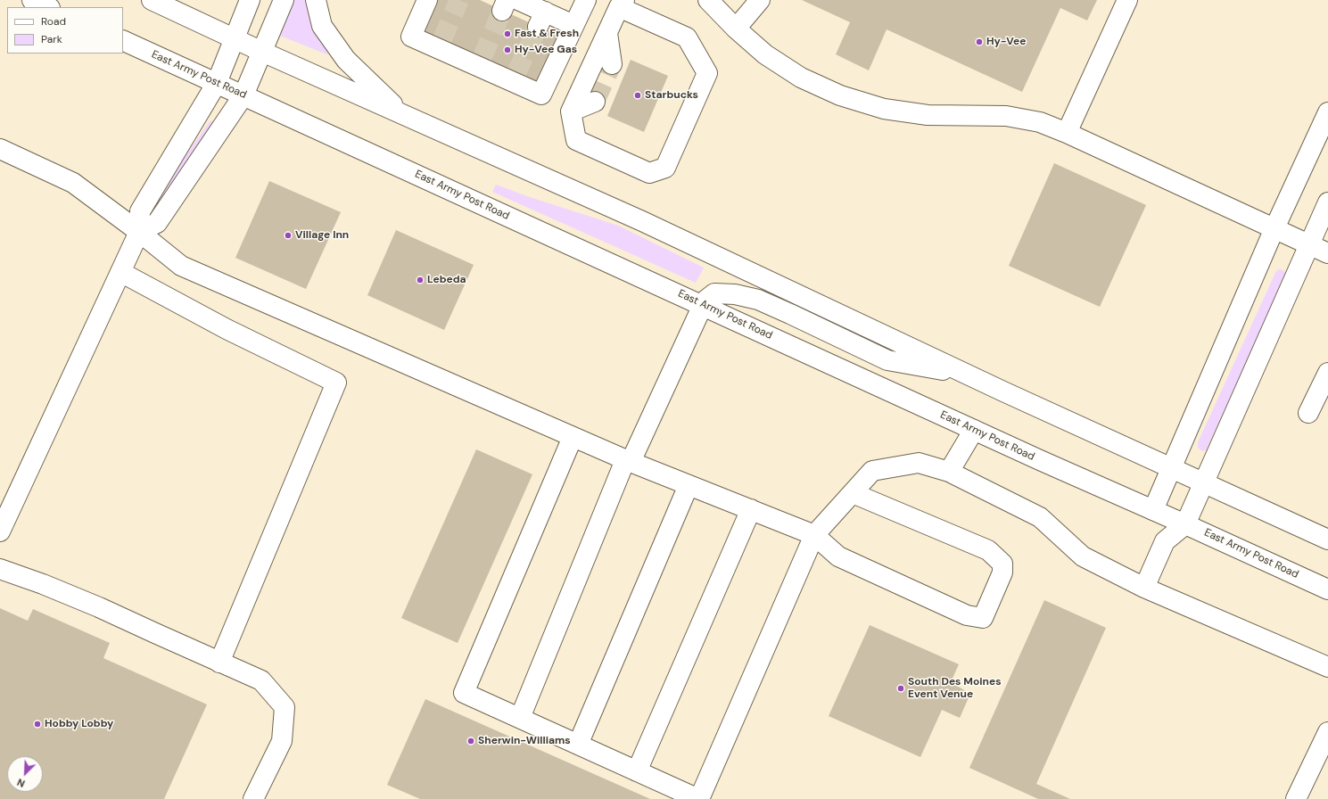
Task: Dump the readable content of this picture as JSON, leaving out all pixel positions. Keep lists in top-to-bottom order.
{
  "streets": {
    "main road": ["East Army Post Road"]
  },
  "places": [
    "Fast & Fresh",
    "Hy-Vee",
    "Hy-Vee Gas",
    "Starbucks",
    "Village Inn",
    "Lebeda",
    "South Des Moines Event Venue",
    "Hobby Lobby",
    "Sherwin-Williams"
  ],
  "legend": ["Road", "Park"],
  "north": "bottom left"
}
